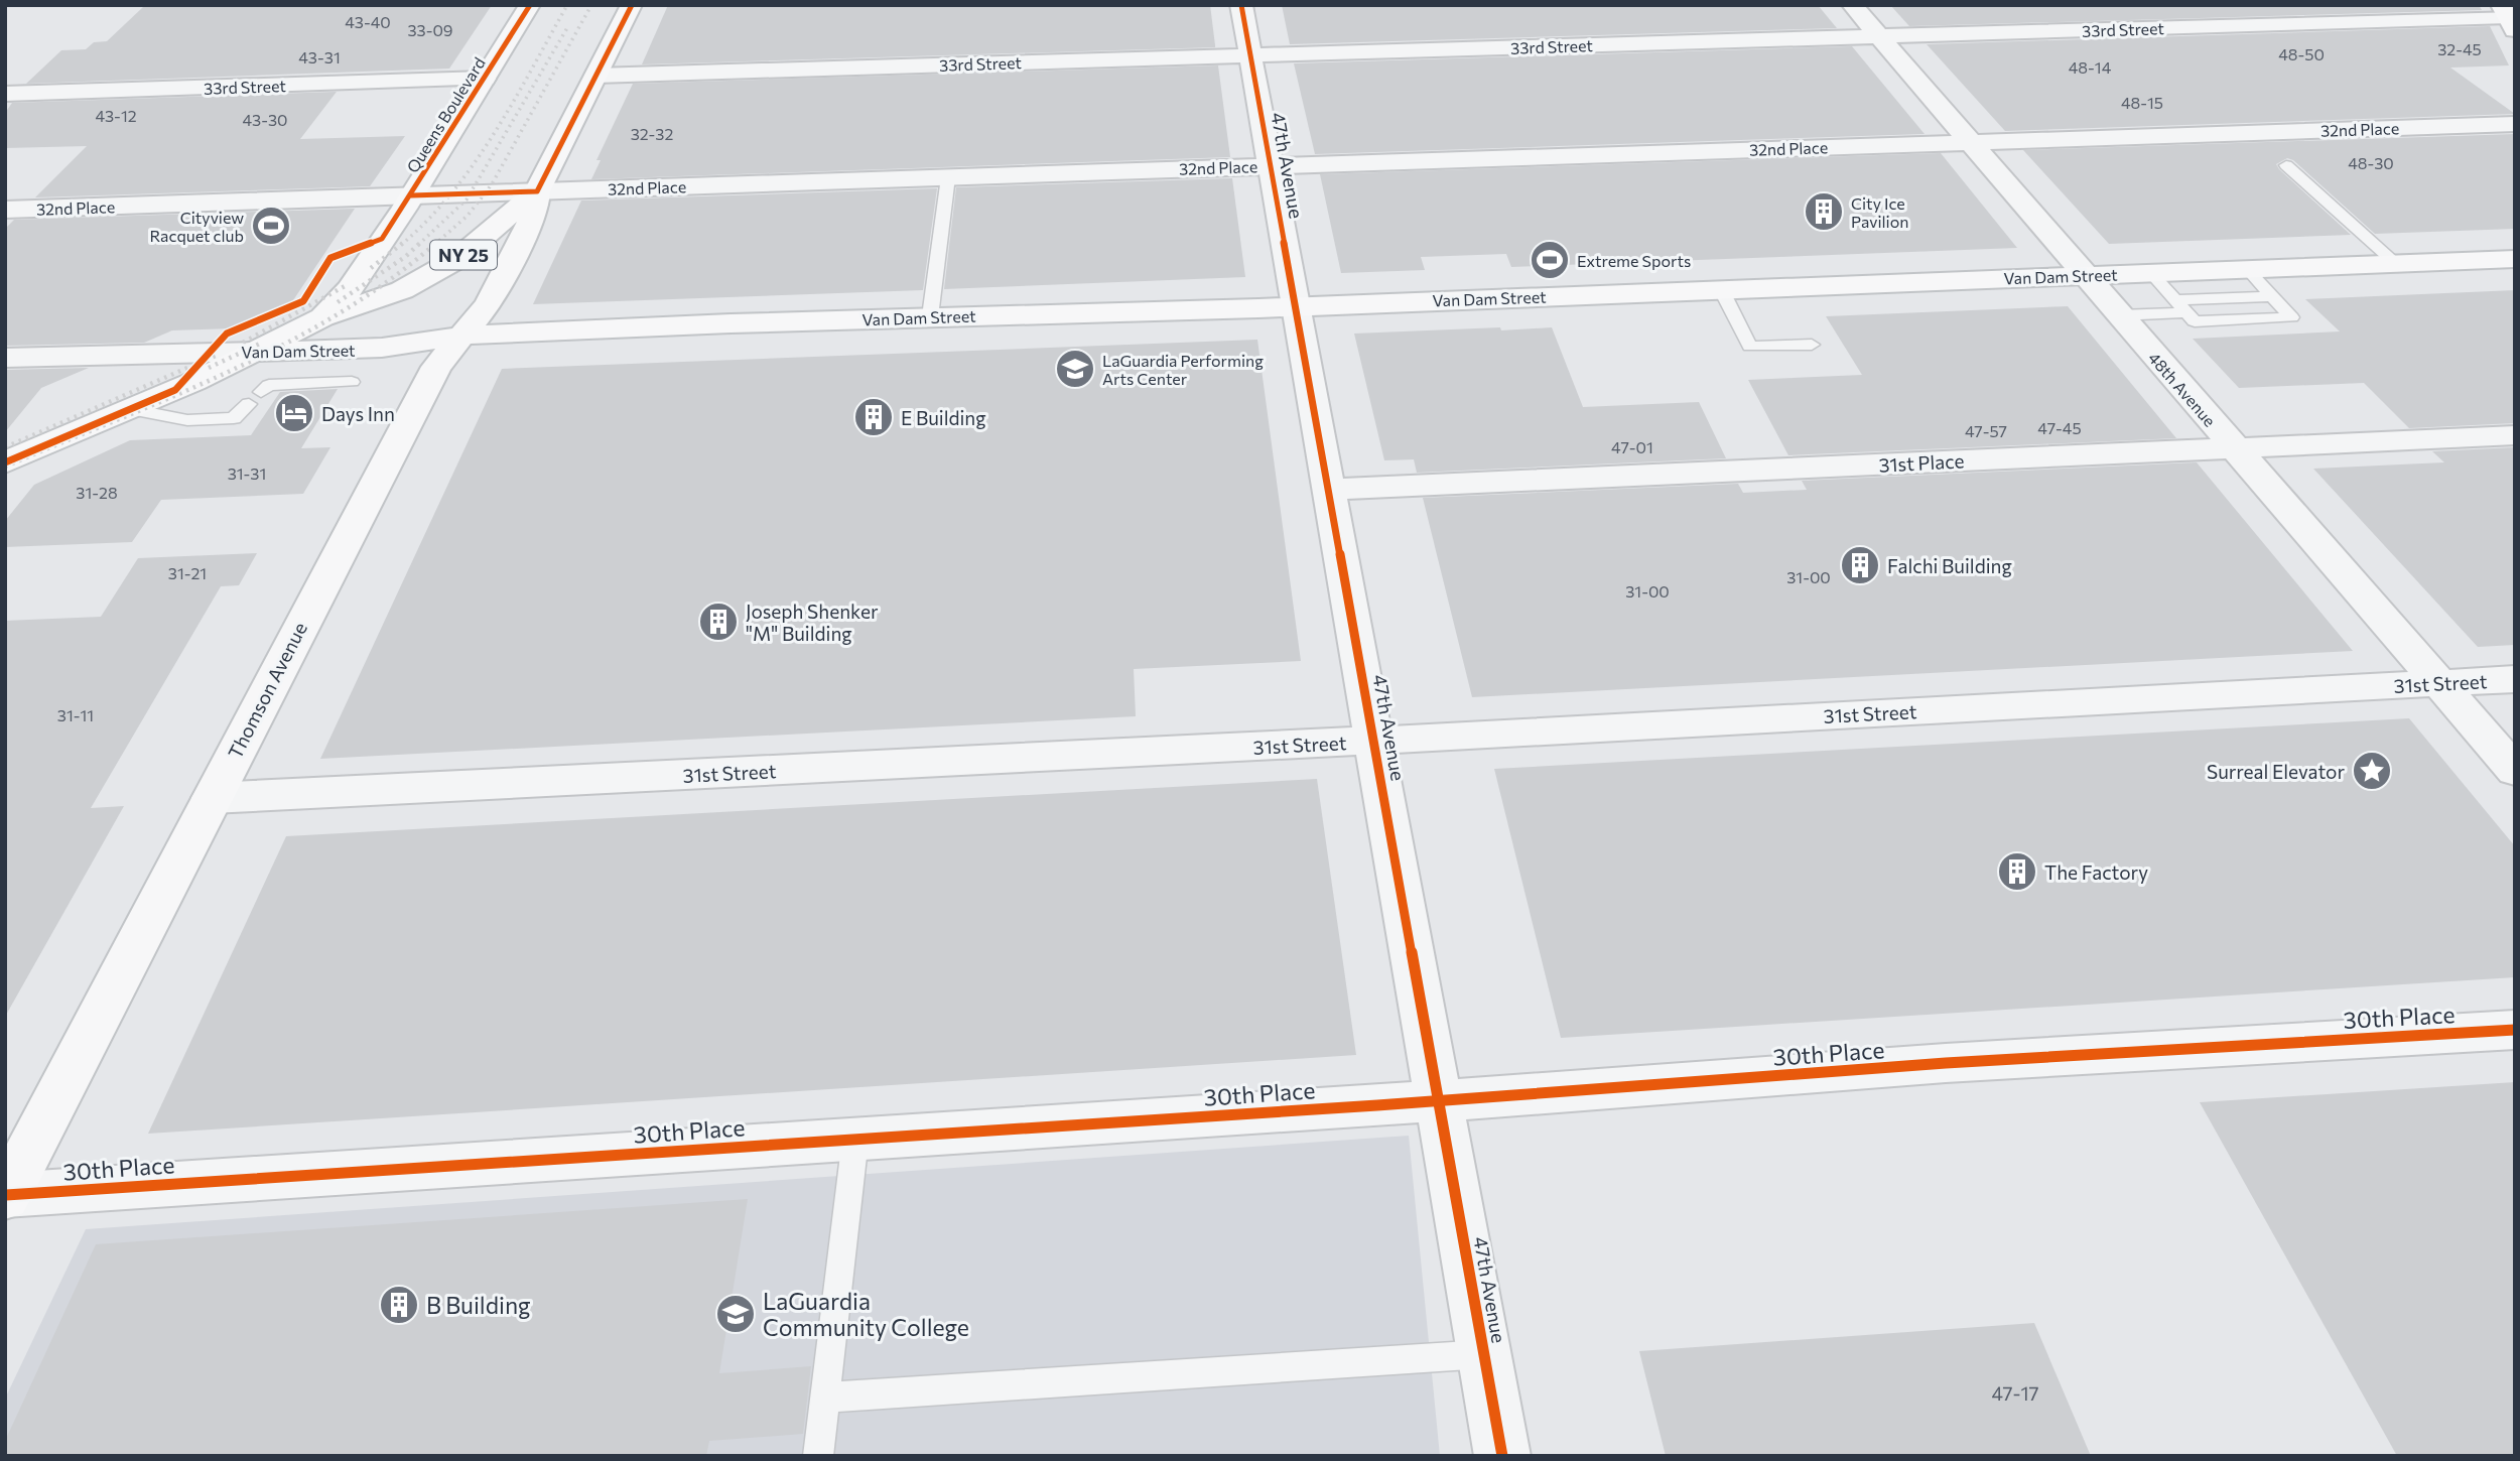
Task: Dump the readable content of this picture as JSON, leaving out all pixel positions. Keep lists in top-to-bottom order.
{
  "streets": {
    "main road": [
      "Queens Boulevard",
      "NY 25",
      "Van Dam Street",
      "Thomson Avenue"
    ],
    "street": [
      "33rd Street",
      "32nd Place",
      "47th Avenue",
      "48th Avenue",
      "31st Place",
      "31st Street",
      "30th Place"
    ]
  },
  "crossings": [
    ["33rd Street", "Queens Boulevard"],
    ["33rd Street", "47th Avenue"],
    ["33rd Street", "48th Avenue"],
    ["Queens Boulevard", "32nd Place"],
    ["Queens Boulevard", "Van Dam Street"],
    ["Queens Boulevard", "Thomson Avenue"],
    ["32nd Place", "47th Avenue"],
    ["32nd Place", "48th Avenue"],
    ["32nd Place", "Thomson Avenue"],
    ["47th Avenue", "Van Dam Street"],
    ["47th Avenue", "31st Place"],
    ["47th Avenue", "31st Street"],
    ["47th Avenue", "30th Place"],
    ["Van Dam Street", "48th Avenue"],
    ["Van Dam Street", "Thomson Avenue"],
    ["48th Avenue", "31st Place"],
    ["48th Avenue", "31st Street"],
    ["31st Street", "Thomson Avenue"],
    ["Thomson Avenue", "30th Place"]
  ],
  "places": {
    "building": [
      "City Ice Pavilion",
      "E Building",
      "Falchi Building",
      "Joseph Shenker \"M\" Building",
      "The Factory",
      "B Building"
    ],
    "sports": ["Cityview Racquet club", "Extreme Sports"],
    "school or university": ["LaGuardia Performing Arts Center", "LaGuardia Community College"],
    "hotel": ["Days Inn"],
    "place": ["Surreal Elevator"]
  },
  "house_numbers": [
    "43-40",
    "33-09",
    "32-45",
    "48-50",
    "43-31",
    "48-14",
    "48-15",
    "43-12",
    "43-30",
    "32-32",
    "48-30",
    "47-45",
    "47-57",
    "47-01",
    "31-31",
    "31-28",
    "31-21",
    "31-00",
    "31-00",
    "31-11",
    "47-17"
  ]
}
